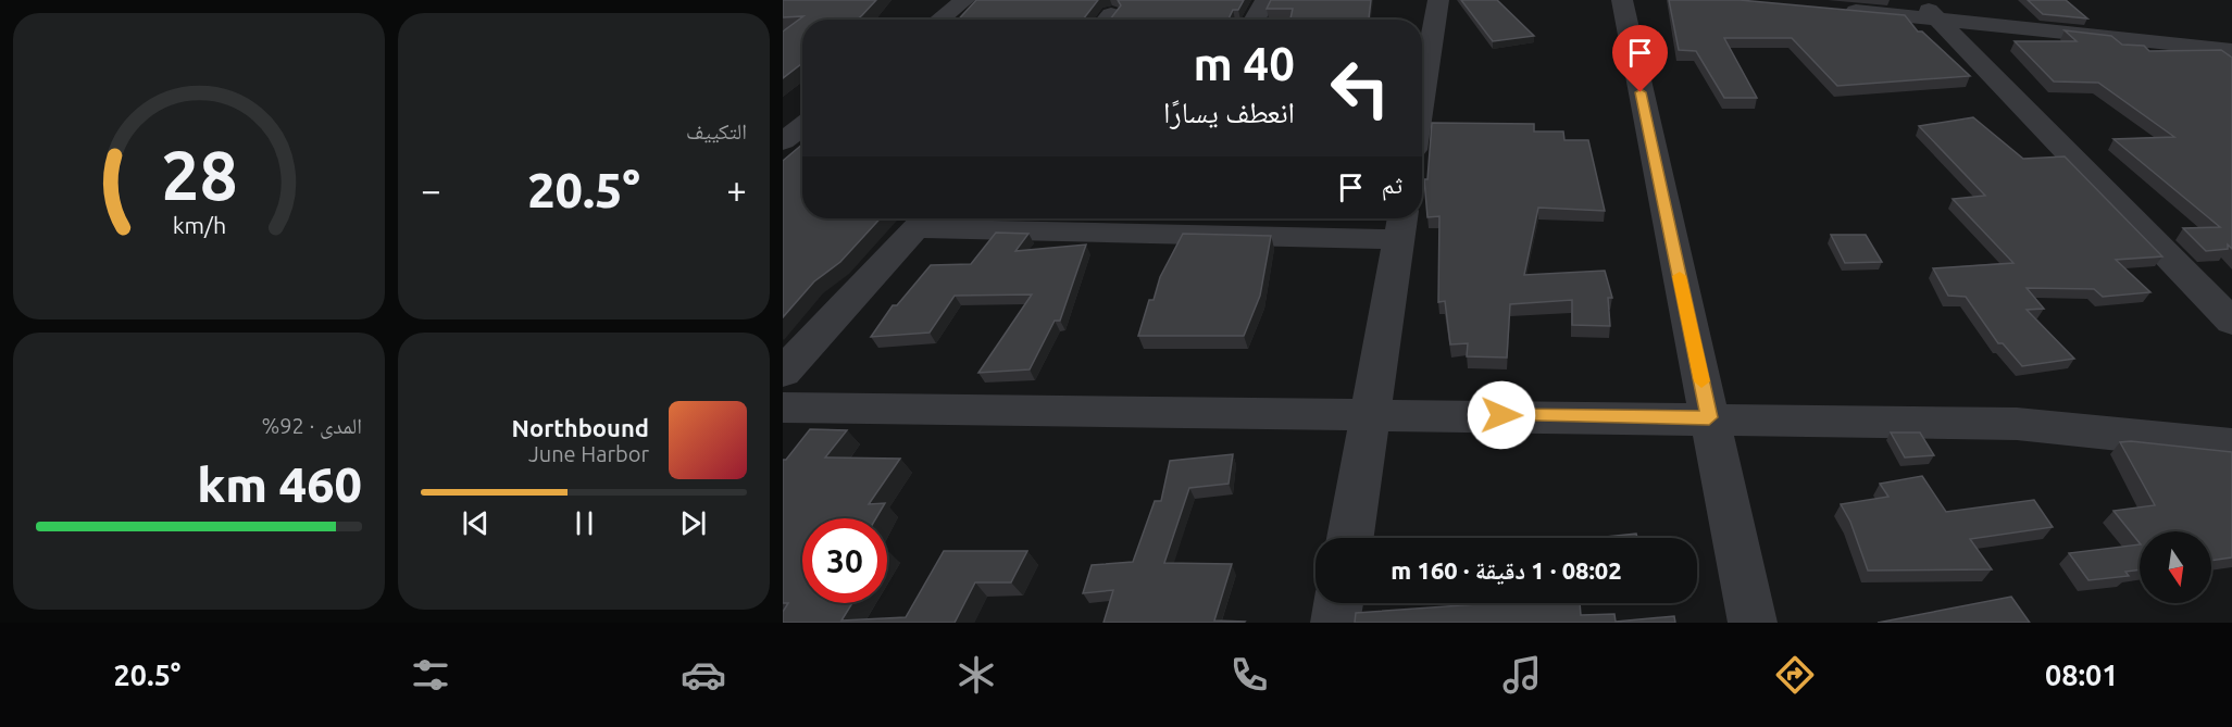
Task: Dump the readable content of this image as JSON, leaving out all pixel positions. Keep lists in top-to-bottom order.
{
  "north": "bottom",
  "page": {
    "tile": [
      "التكييف",
      ["المدى · 92%", "460 km"]
    ],
    "turn": ["40 m", "انعطف يسارًا"],
    "then": "ثم",
    "heat": ["−", "20.5°", "+"],
    "song": ["Northbound", "June Harbor"],
    "limit": "30",
    "trip": "08:02 · 1 دقيقة · 160 m",
    "tabs": ["08:01", "20.5°"],
    "gauge": ["28", "km/h"]
  }
}
